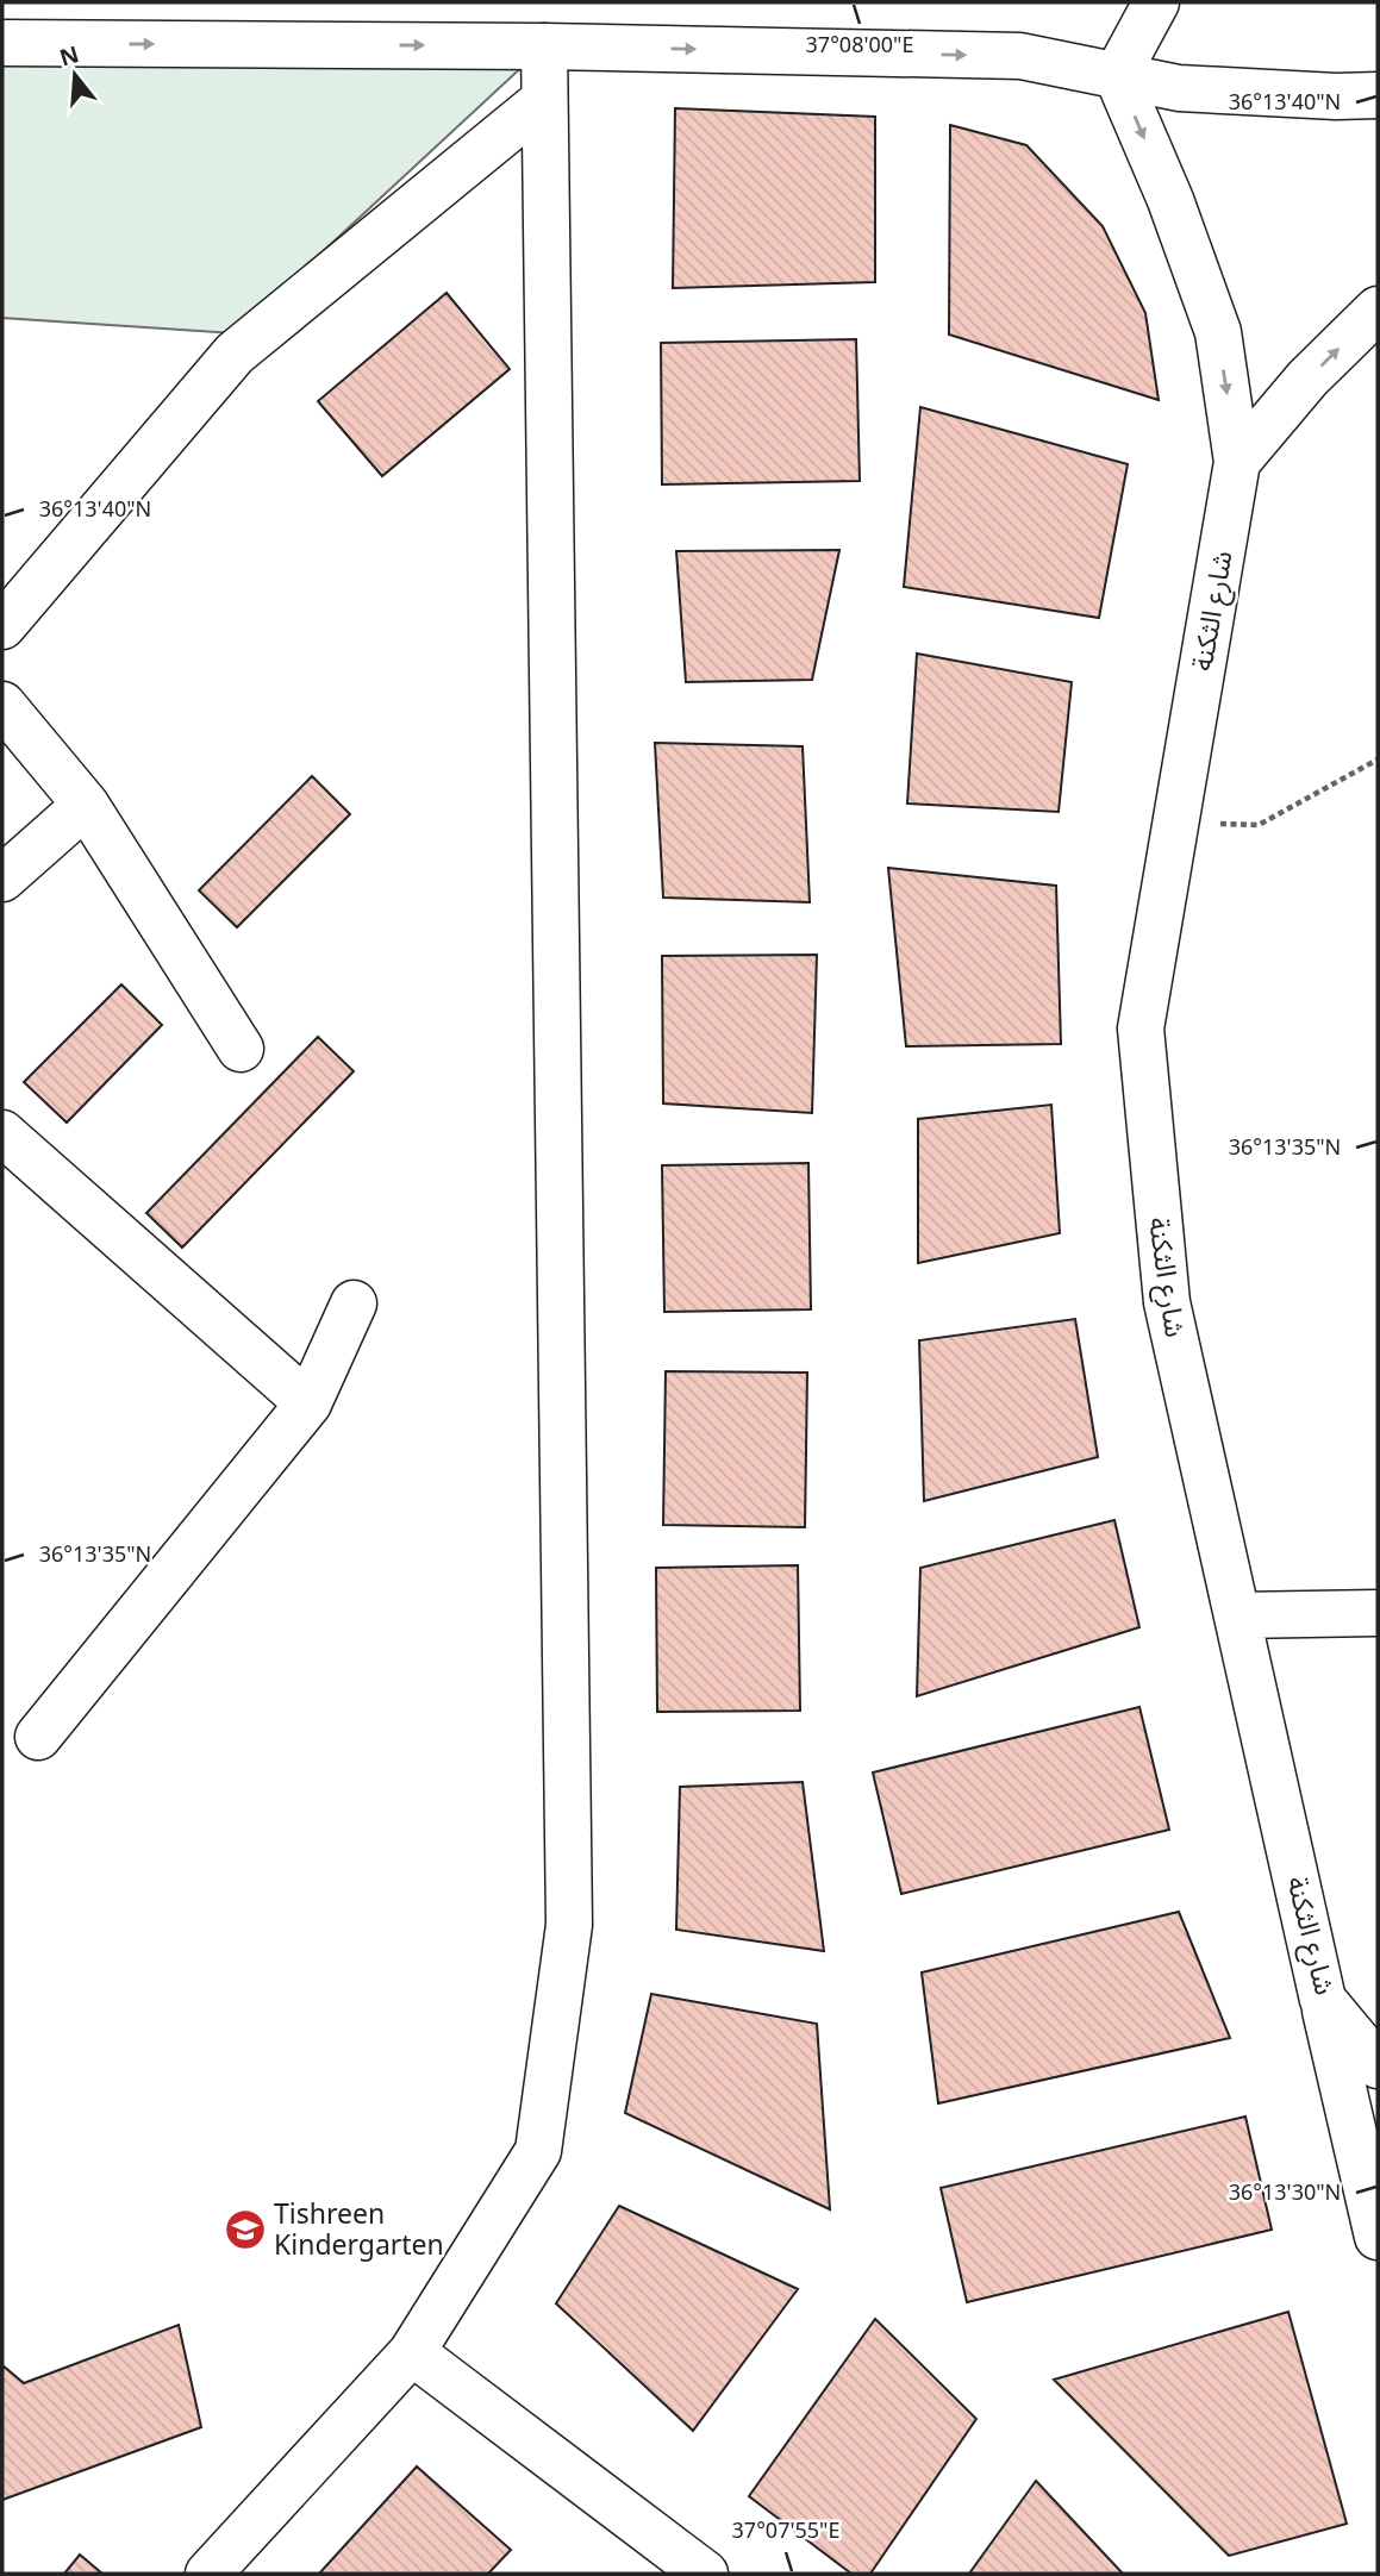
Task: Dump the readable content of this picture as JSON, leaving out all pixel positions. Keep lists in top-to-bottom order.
{
  "streets": {
    "street": ["شارع الثكنة"]
  },
  "places": {
    "school or university": ["Tishreen Kindergarten"]
  },
  "north": "top",
  "coordinates": [
    "37°08'00\"E",
    "36°13'40\"N",
    "36°13'35\"N",
    "36°13'30\"N",
    "37°07'55\"E"
  ]
}
